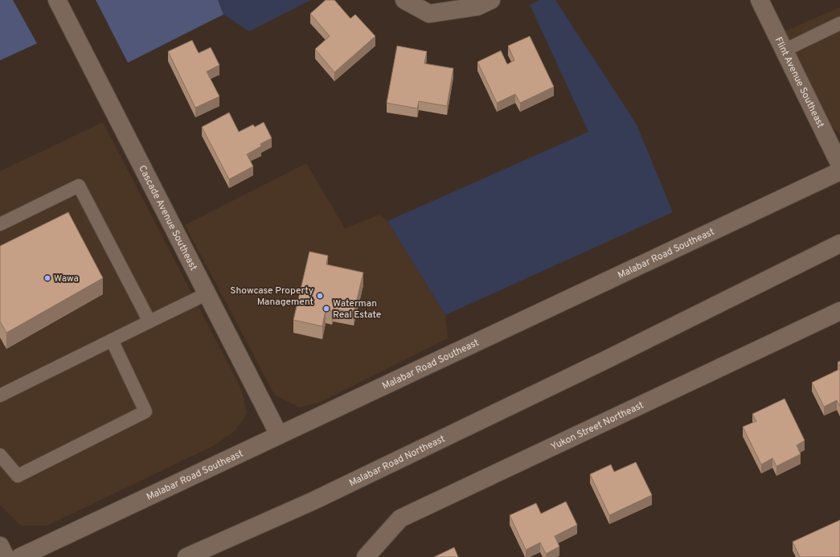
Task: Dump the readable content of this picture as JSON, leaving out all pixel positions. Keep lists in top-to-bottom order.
{
  "streets": {
    "main road": [
      "Flint Avenue Southeast",
      "Cascade Avenue Southeast",
      "Malabar Road Southeast",
      "Yukon Street Northeast",
      "Malabar Road Northeast"
    ]
  },
  "crossings": [
    ["Cascade Avenue Southeast", "Malabar Road Southeast"]
  ],
  "places": ["Wawa", "Showcase Property Management", "Waterman Real Estate"]
}
